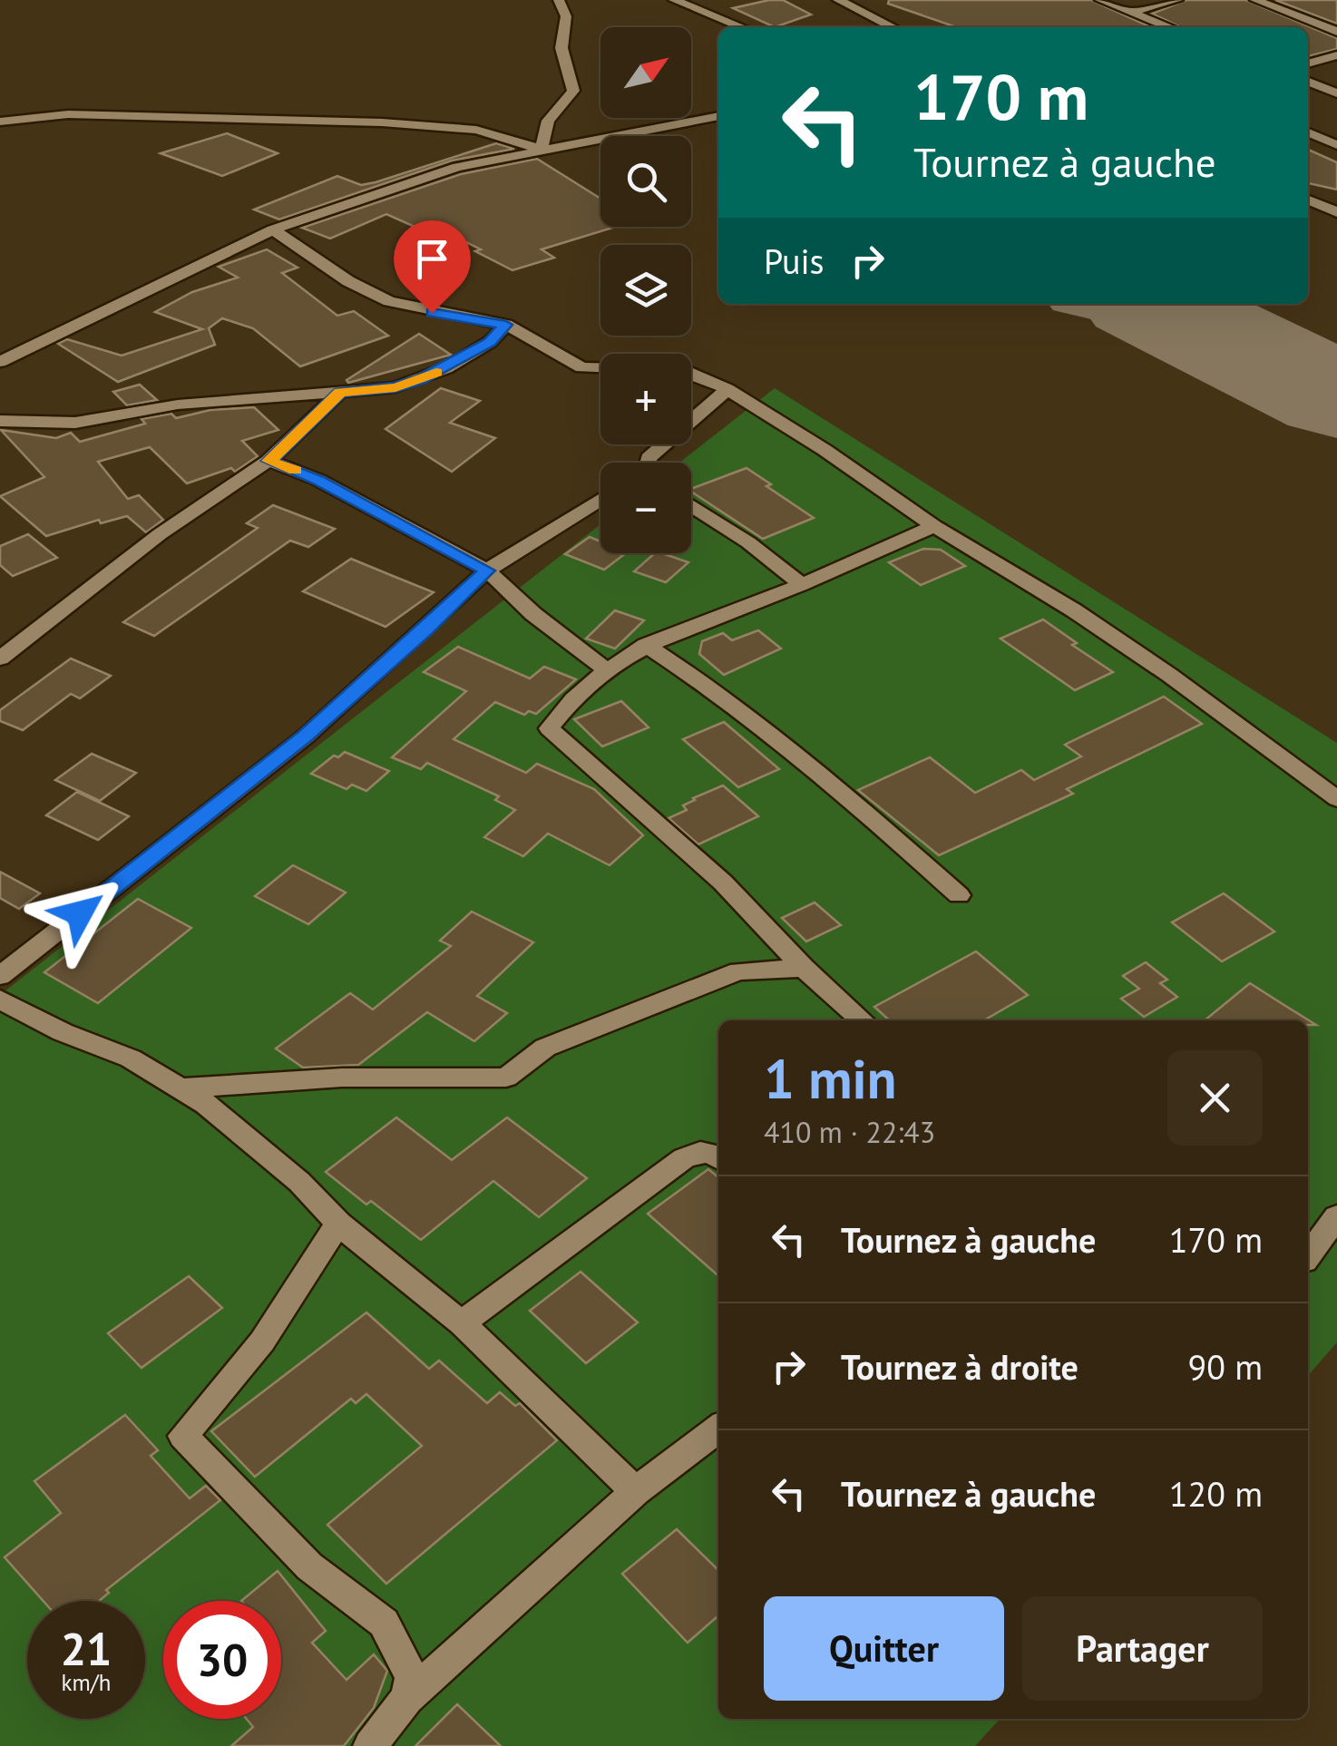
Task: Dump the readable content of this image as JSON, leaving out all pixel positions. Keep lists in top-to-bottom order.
{
  "north": "top right",
  "page": {
    "map_buttons": ["+", "−"],
    "turn": ["170 m", "Tournez à gauche"],
    "then": "Puis",
    "heading": ["1 min", "410 m · 22:43"],
    "list": [
      {
        "name": "Tournez à gauche",
        "value": "170 m"
      },
      {
        "name": "Tournez à droite",
        "value": "90 m"
      },
      {
        "name": "Tournez à gauche",
        "value": "120 m"
      }
    ],
    "buttons": ["Quitter", "Partager"],
    "speed": "21 km/h",
    "limit": "30"
  }
}
